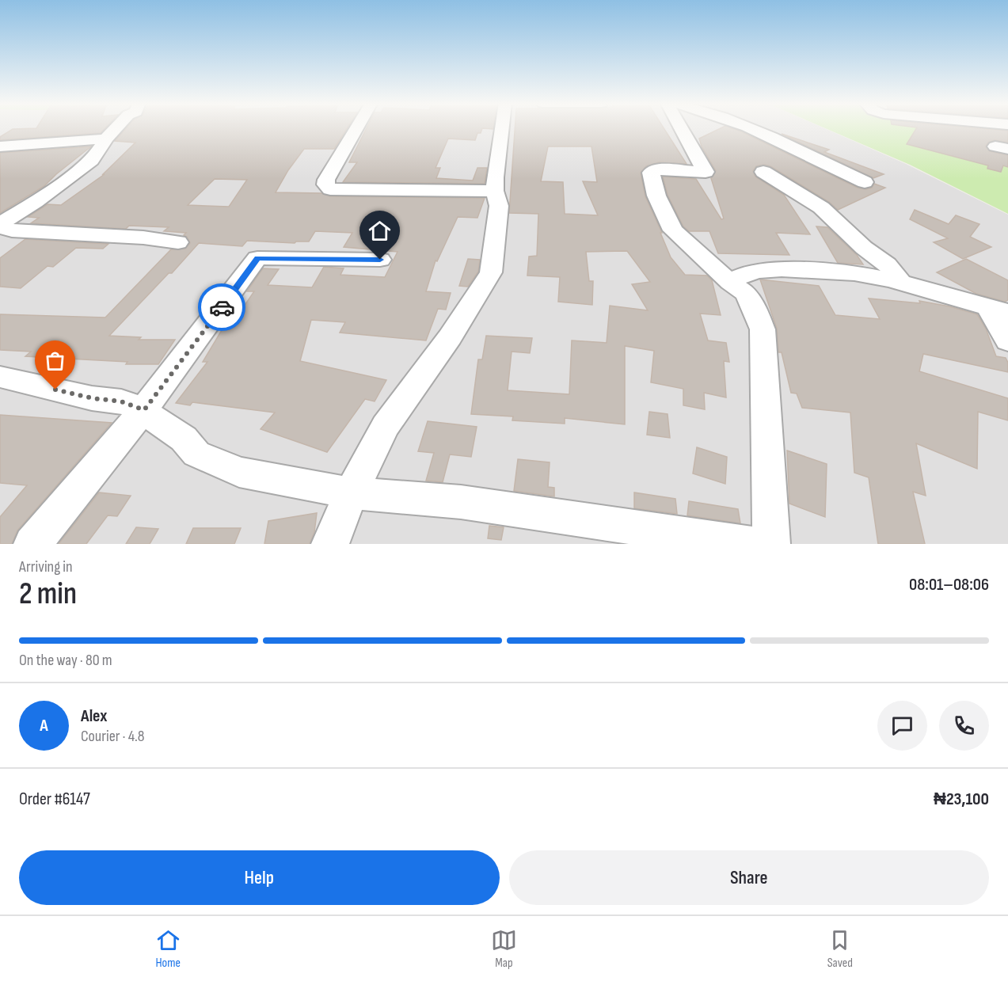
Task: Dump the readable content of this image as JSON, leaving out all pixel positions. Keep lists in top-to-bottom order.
{
  "page": {
    "heading": ["2 min", "Arriving in", "08:01–08:06"],
    "panel": [
      "Alex",
      "Courier · 4.8",
      "Order #6147",
      "₦23,100"
    ],
    "bar": "On the way · 80 m",
    "round": "A",
    "buttons": ["Help", "Share"],
    "tabs": ["Home", "Map", "Saved"]
  }
}
